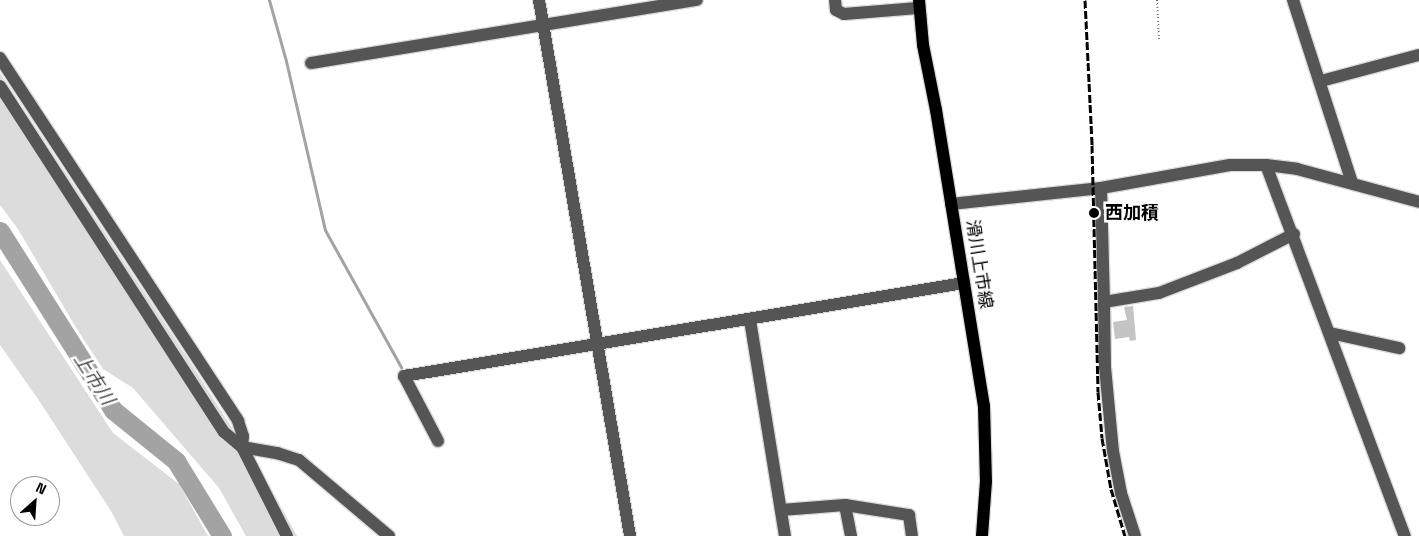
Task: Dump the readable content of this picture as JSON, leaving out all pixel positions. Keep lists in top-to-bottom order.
{
  "streets": {
    "main road": ["滑川上市線"]
  },
  "water": ["上市川"],
  "places": ["西加積"],
  "north": "top right"
}
